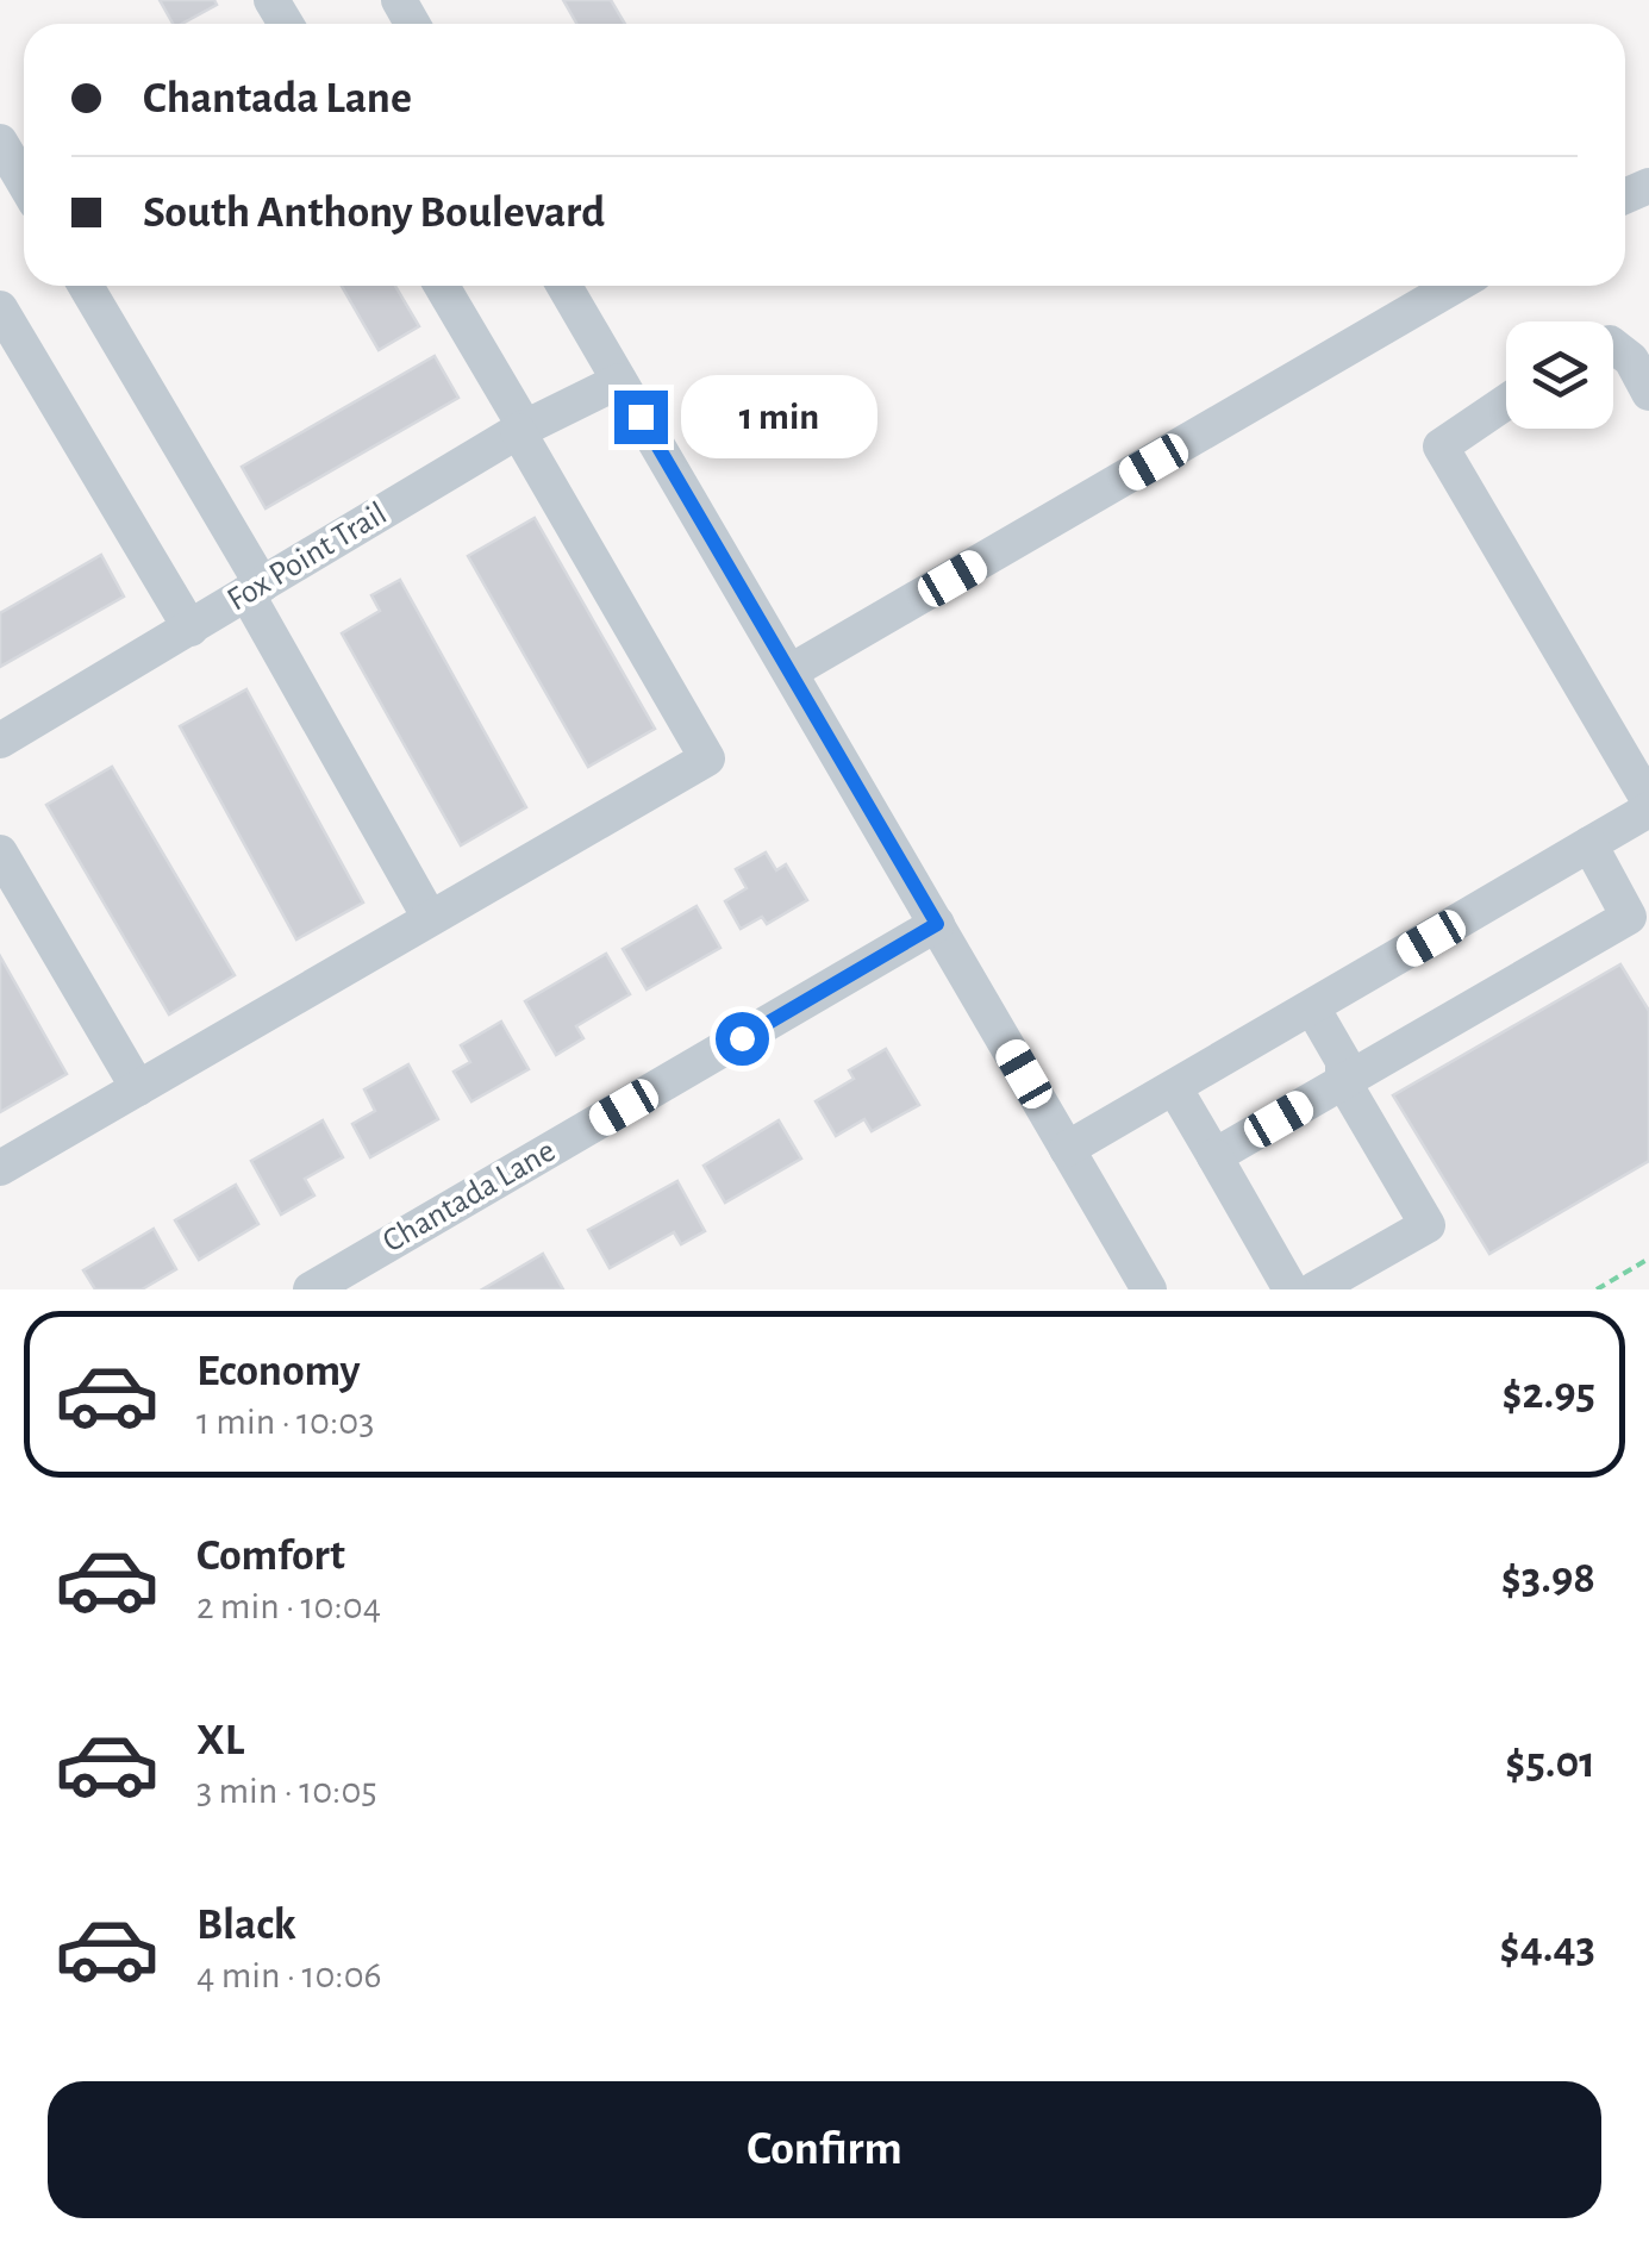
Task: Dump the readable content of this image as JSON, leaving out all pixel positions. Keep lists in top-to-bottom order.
{
  "streets": {
    "street": ["Fox Point Trail", "Chantada Lane"]
  },
  "page": {
    "banner": ["Chantada Lane", "South Anthony Boulevard"],
    "bubble": "1 min",
    "list": [
      {
        "name": "Economy",
        "note": "1 min · 10:03",
        "value": "$2.95"
      },
      {
        "name": "Comfort",
        "note": "2 min · 10:04",
        "value": "$3.98"
      },
      {
        "name": "XL",
        "note": "3 min · 10:05",
        "value": "$5.01"
      },
      {
        "name": "Black",
        "note": "4 min · 10:06",
        "value": "$4.43"
      }
    ],
    "buttons": "Confirm"
  }
}
